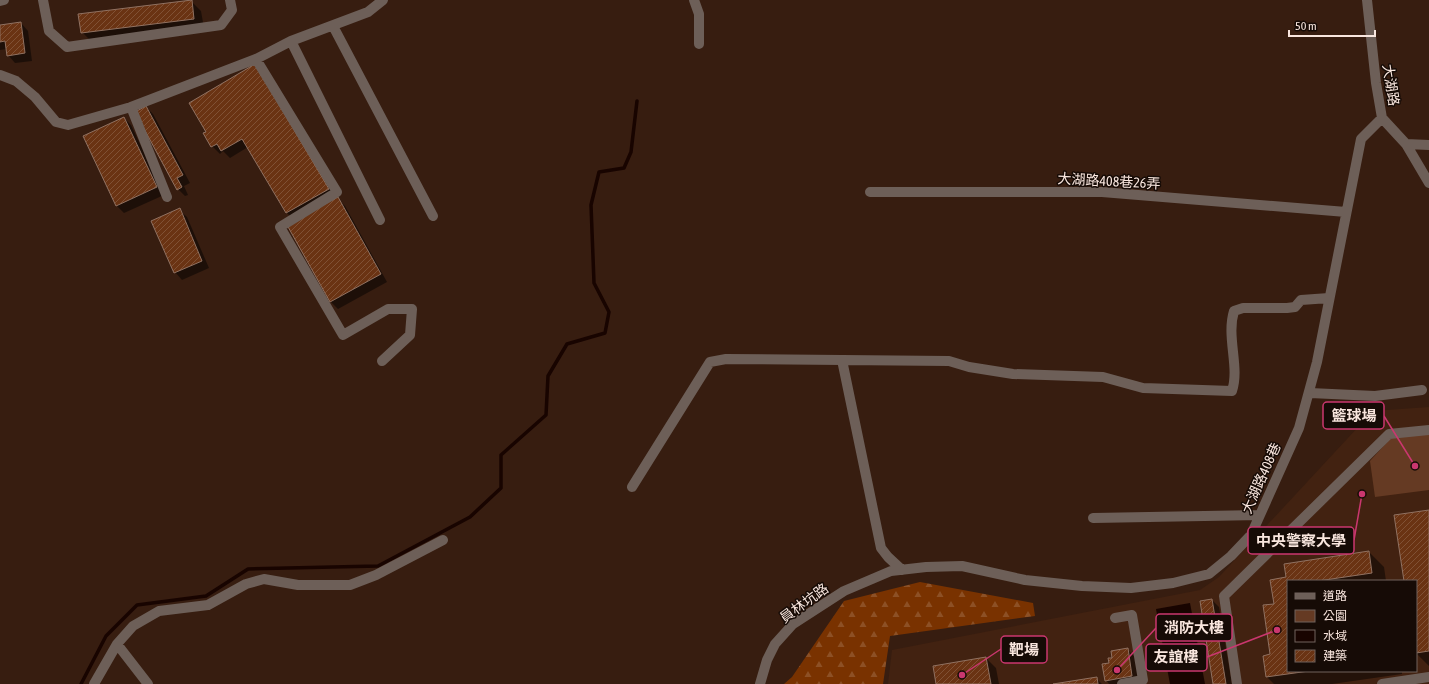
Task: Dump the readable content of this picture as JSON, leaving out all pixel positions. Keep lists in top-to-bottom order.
{
  "streets": {
    "street": [
      "大湖路",
      "大湖路408巷26弄",
      "大湖路408巷",
      "員林坑路"
    ]
  },
  "crossings": [
    ["大湖路", "大湖路408巷"],
    ["大湖路408巷26弄", "大湖路408巷"],
    ["大湖路408巷", "員林坑路"]
  ],
  "places": [
    "籃球場",
    "中央警察大學",
    "友誼樓",
    "消防大樓",
    "靶場"
  ],
  "legend": [
    "道路",
    "公園",
    "水域",
    "建築"
  ],
  "scale_bar": "50 m"
}
